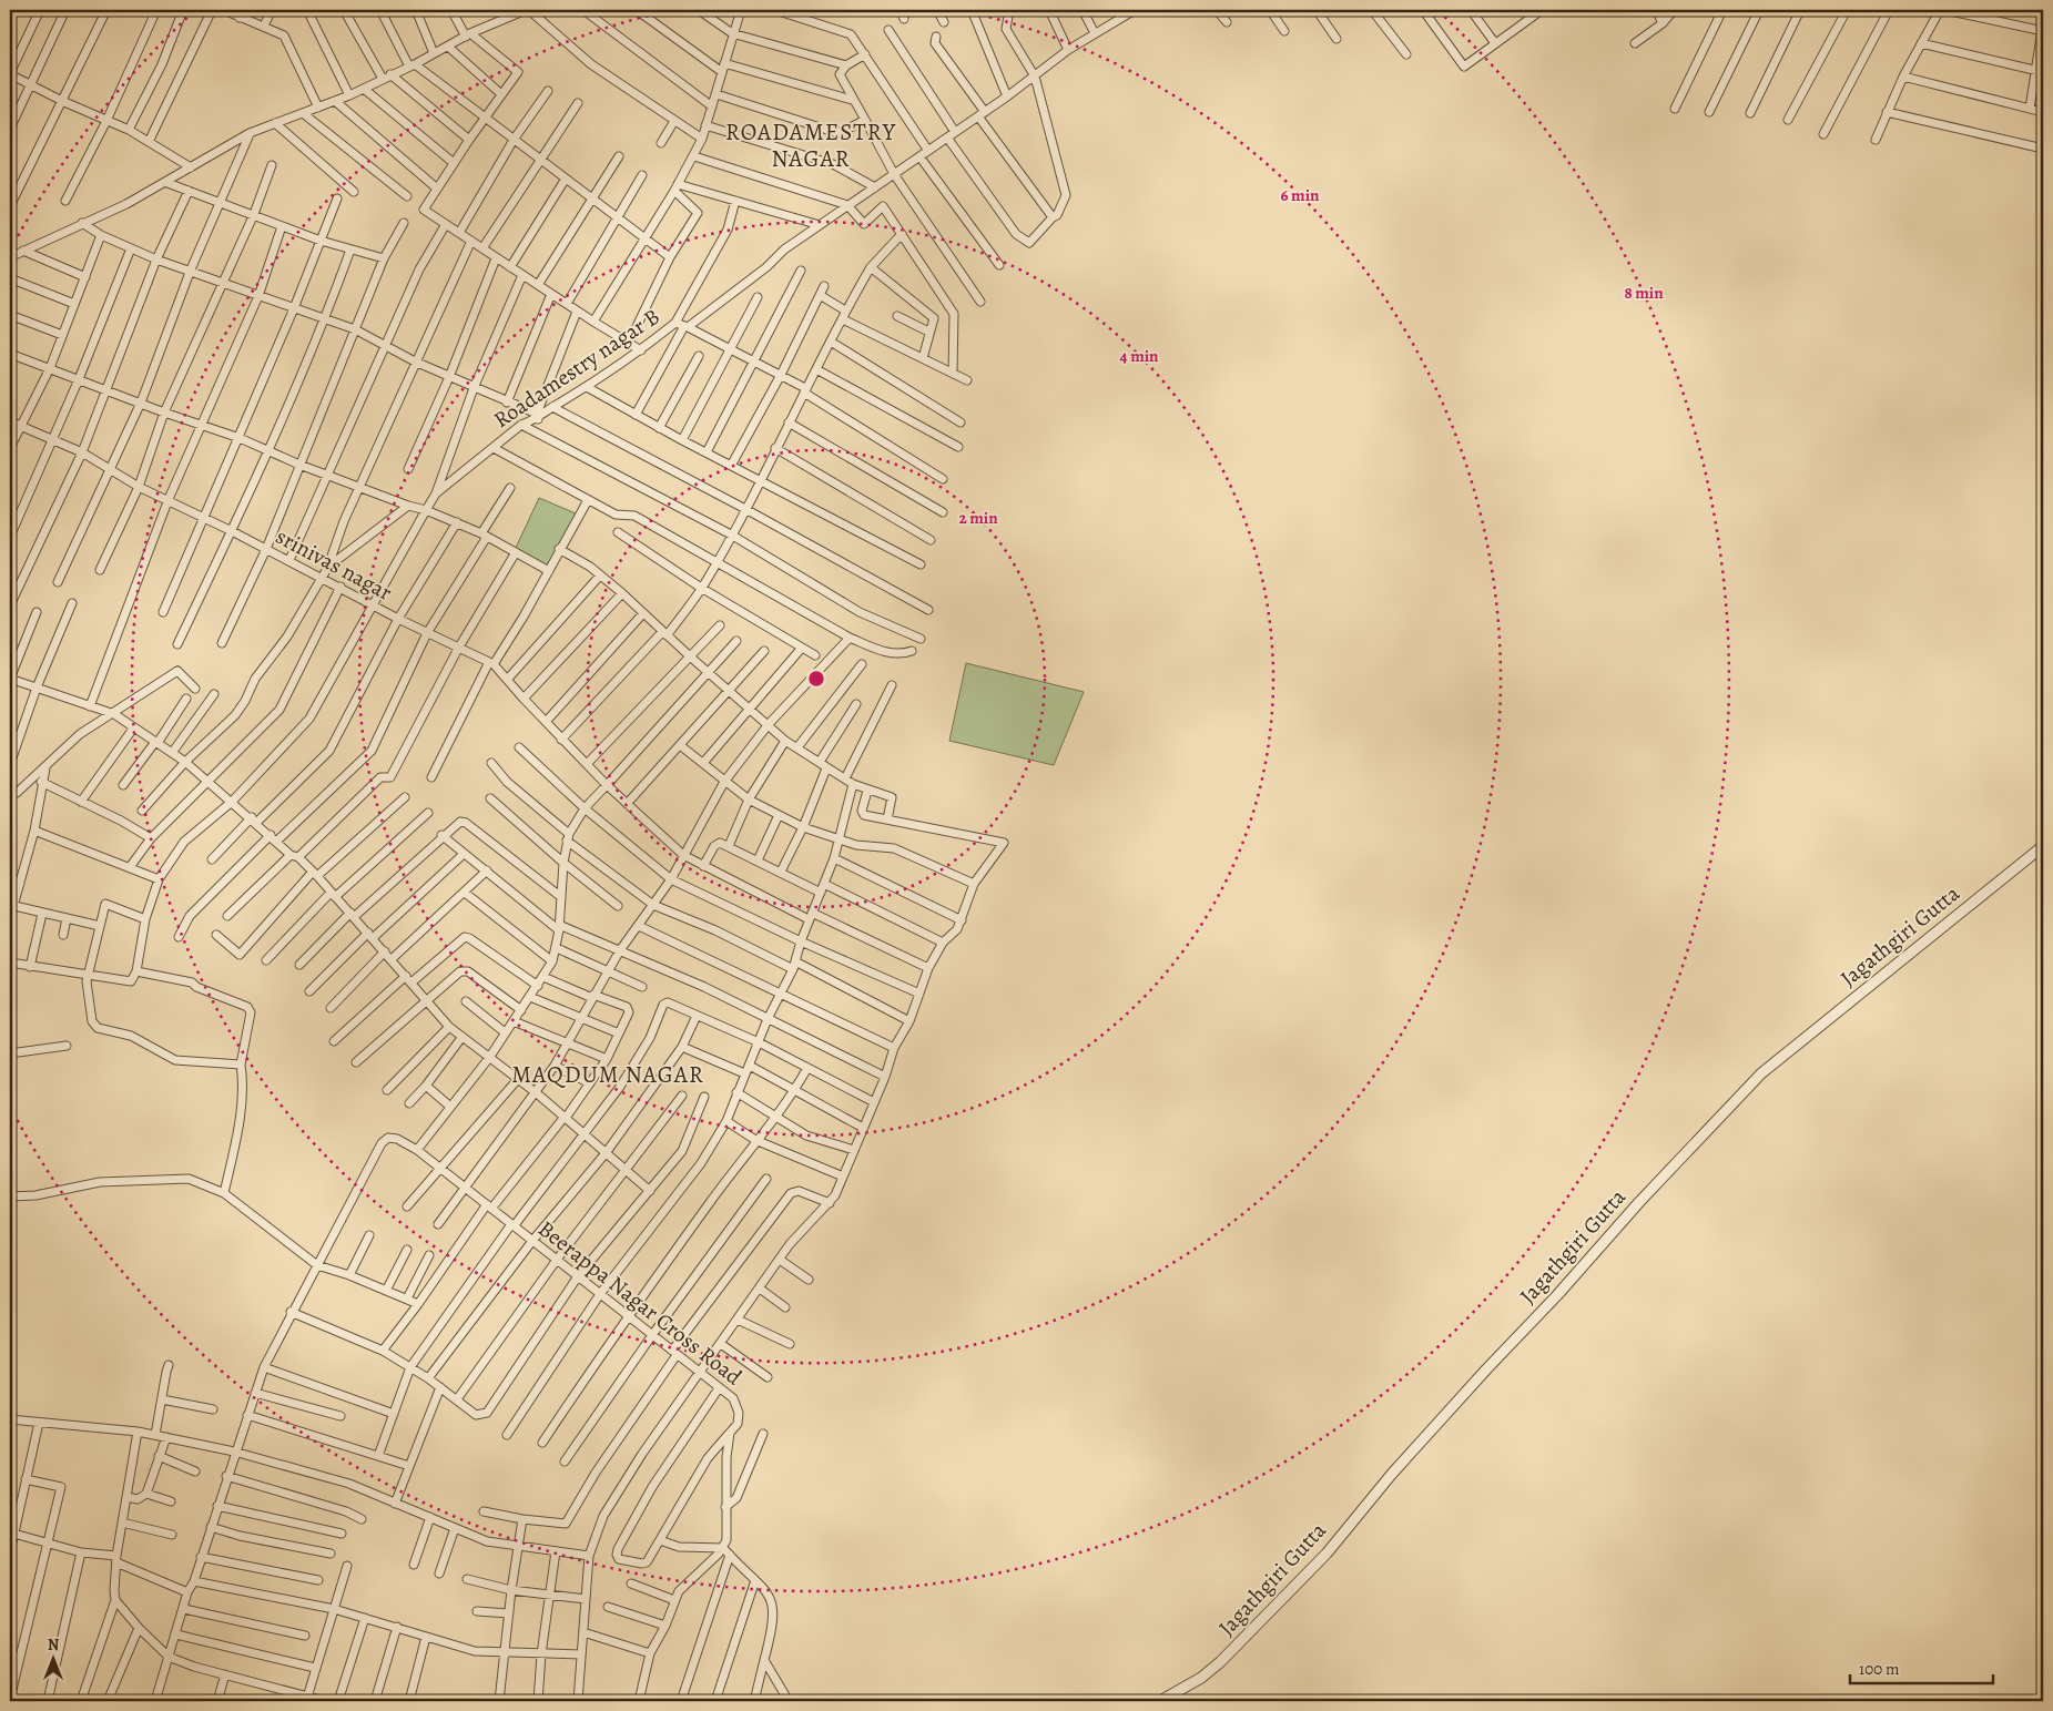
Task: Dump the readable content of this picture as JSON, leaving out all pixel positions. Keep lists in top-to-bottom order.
{
  "streets": {
    "street": [
      "Roadamestry nagar B",
      "srinivas nagar",
      "Jagathgiri Gutta",
      "Beerappa Nagar Cross Road"
    ]
  },
  "crossings": [
    ["Roadamestry nagar B", "srinivas nagar"]
  ],
  "districts": ["ROADAMESTRY NAGAR", "MAQDUM NAGAR"],
  "scale_bar": "100 m",
  "north": "top",
  "rings": [
    "6 min",
    "8 min",
    "4 min",
    "2 min"
  ]
}
